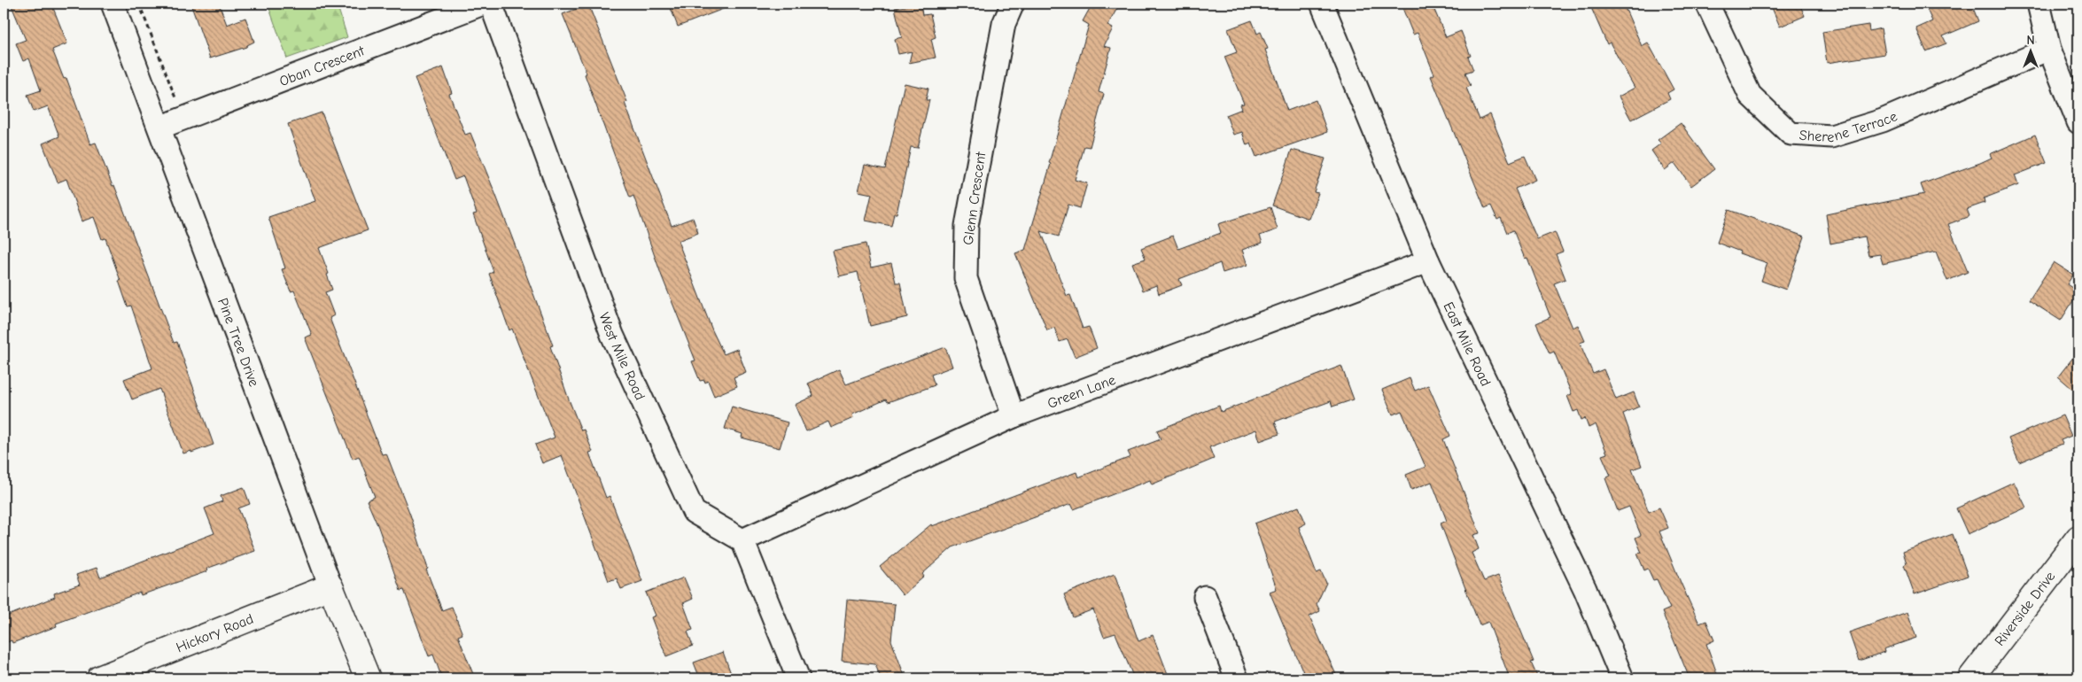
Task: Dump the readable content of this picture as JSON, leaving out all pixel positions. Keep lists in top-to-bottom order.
{
  "streets": {
    "street": [
      "Oban Crescent",
      "Sherene Terrace",
      "Glenn Crescent",
      "Pine Tree Drive",
      "East Mile Road",
      "West Mile Road",
      "Green Lane",
      "Riverside Drive",
      "Hickory Road"
    ]
  },
  "crossings": [
    ["Oban Crescent", "Pine Tree Drive"],
    ["Glenn Crescent", "Green Lane"],
    ["Pine Tree Drive", "Hickory Road"],
    ["East Mile Road", "Green Lane"],
    ["West Mile Road", "Green Lane"]
  ],
  "north": "top"
}
